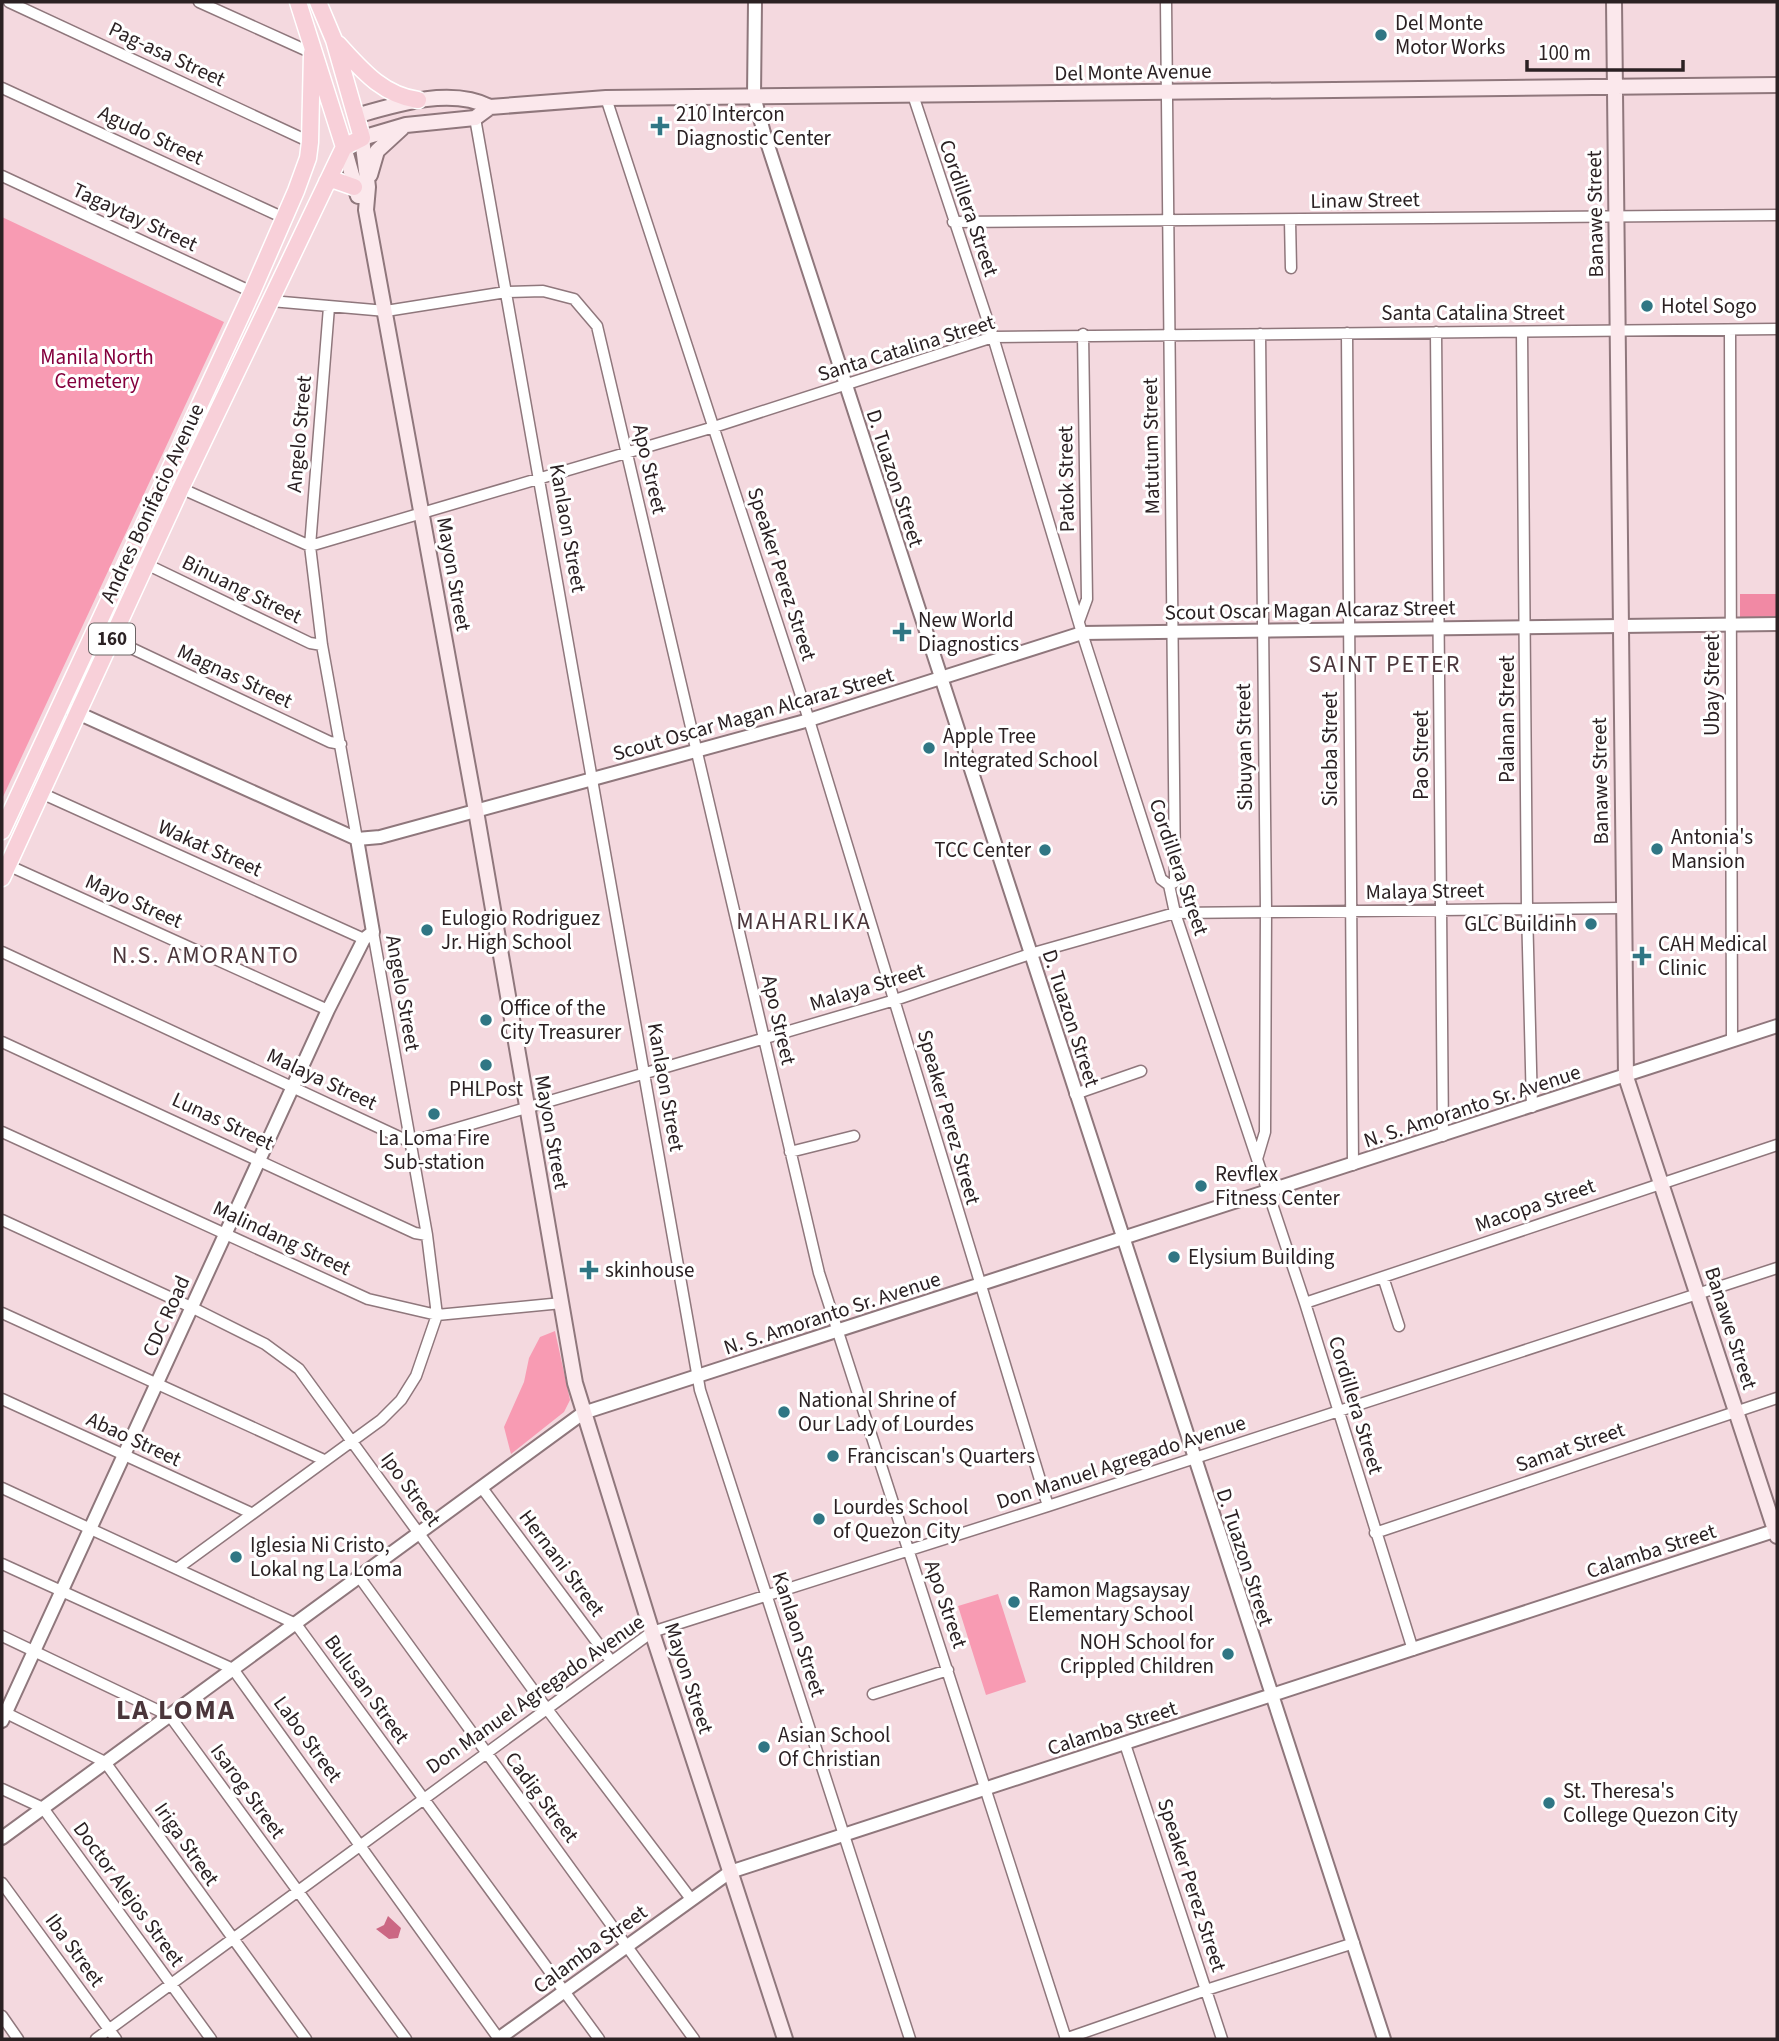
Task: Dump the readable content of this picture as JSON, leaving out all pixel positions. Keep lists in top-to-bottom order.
{
  "streets": {
    "main road": [
      "Del Monte Avenue",
      "Banawe Street",
      "Andres Bonifacio Avenue",
      "Mayon Street",
      "160"
    ],
    "street": [
      "Pag-asa Street",
      "Agudo Street",
      "Linaw Street",
      "Cordillera Street",
      "Tagaytay Street",
      "Santa Catalina Street",
      "Angelo Street",
      "Matutum Street",
      "Apo Street",
      "D. Tuazon Street",
      "Patok Street",
      "Kanlaon Street",
      "Speaker Perez Street",
      "Binuang Street",
      "Scout Oscar Magan Alcaraz Street",
      "Magnas Street",
      "Ubay Street",
      "Palanan Street",
      "Sibuyan Street",
      "Sicaba Street",
      "Pao Street",
      "Wakat Street",
      "Malaya Street",
      "Mayo Street",
      "N. S. Amoranto Sr. Avenue",
      "Lunas Street",
      "Macopa Street",
      "Malindang Street",
      "CDC Road",
      "Abao Street",
      "Samat Street",
      "Don Manuel Agregado Avenue",
      "Ipo Street",
      "Calamba Street",
      "Hernani Street",
      "Bulusan Street",
      "Labo Street",
      "Isarog Street",
      "Cadig Street",
      "Iriga Street",
      "Doctor Alejos Street",
      "Iba Street"
    ]
  },
  "crossings": [
    ["Pag-asa Street", "Andres Bonifacio Avenue"],
    ["Del Monte Avenue", "Cordillera Street"],
    ["Del Monte Avenue", "Banawe Street"],
    ["Del Monte Avenue", "Matutum Street"],
    ["Del Monte Avenue", "D. Tuazon Street"],
    ["Del Monte Avenue", "Speaker Perez Street"],
    ["Agudo Street", "Andres Bonifacio Avenue"],
    ["Linaw Street", "Cordillera Street"],
    ["Linaw Street", "Banawe Street"],
    ["Linaw Street", "Matutum Street"],
    ["Cordillera Street", "Santa Catalina Street"],
    ["Cordillera Street", "Matutum Street"],
    ["Cordillera Street", "Patok Street"],
    ["Cordillera Street", "Scout Oscar Magan Alcaraz Street"],
    ["Cordillera Street", "Sibuyan Street"],
    ["Cordillera Street", "Malaya Street"],
    ["Cordillera Street", "N. S. Amoranto Sr. Avenue"],
    ["Cordillera Street", "Macopa Street"],
    ["Cordillera Street", "Samat Street"],
    ["Cordillera Street", "Don Manuel Agregado Avenue"],
    ["Cordillera Street", "Calamba Street"],
    ["Banawe Street", "Santa Catalina Street"],
    ["Banawe Street", "Scout Oscar Magan Alcaraz Street"],
    ["Banawe Street", "Malaya Street"],
    ["Banawe Street", "N. S. Amoranto Sr. Avenue"],
    ["Banawe Street", "Macopa Street"],
    ["Banawe Street", "Samat Street"],
    ["Banawe Street", "Don Manuel Agregado Avenue"],
    ["Banawe Street", "Calamba Street"],
    ["Tagaytay Street", "Andres Bonifacio Avenue"],
    ["Santa Catalina Street", "Angelo Street"],
    ["Santa Catalina Street", "Matutum Street"],
    ["Santa Catalina Street", "Apo Street"],
    ["Santa Catalina Street", "D. Tuazon Street"],
    ["Santa Catalina Street", "Patok Street"],
    ["Santa Catalina Street", "Kanlaon Street"],
    ["Santa Catalina Street", "Mayon Street"],
    ["Santa Catalina Street", "Speaker Perez Street"],
    ["Santa Catalina Street", "Ubay Street"],
    ["Santa Catalina Street", "Palanan Street"],
    ["Santa Catalina Street", "Sibuyan Street"],
    ["Santa Catalina Street", "Sicaba Street"],
    ["Santa Catalina Street", "Pao Street"],
    ["Angelo Street", "Apo Street"],
    ["Angelo Street", "Binuang Street"],
    ["Angelo Street", "Scout Oscar Magan Alcaraz Street"],
    ["Angelo Street", "Magnas Street"],
    ["Angelo Street", "Wakat Street"],
    ["Angelo Street", "Malaya Street"],
    ["Angelo Street", "Lunas Street"],
    ["Angelo Street", "Malindang Street"],
    ["Angelo Street", "CDC Road"],
    ["Angelo Street", "Abao Street"],
    ["Angelo Street", "Ipo Street"],
    ["Angelo Street", "Bulusan Street"],
    ["Matutum Street", "Scout Oscar Magan Alcaraz Street"],
    ["Apo Street", "Andres Bonifacio Avenue"],
    ["Apo Street", "Kanlaon Street"],
    ["Apo Street", "Mayon Street"],
    ["Apo Street", "Scout Oscar Magan Alcaraz Street"],
    ["Apo Street", "Malaya Street"],
    ["Apo Street", "N. S. Amoranto Sr. Avenue"],
    ["Apo Street", "Don Manuel Agregado Avenue"],
    ["Apo Street", "Calamba Street"],
    ["D. Tuazon Street", "Scout Oscar Magan Alcaraz Street"],
    ["D. Tuazon Street", "Malaya Street"],
    ["D. Tuazon Street", "N. S. Amoranto Sr. Avenue"],
    ["D. Tuazon Street", "Don Manuel Agregado Avenue"],
    ["D. Tuazon Street", "Calamba Street"],
    ["Patok Street", "Scout Oscar Magan Alcaraz Street"],
    ["Andres Bonifacio Avenue", "Mayon Street"],
    ["Andres Bonifacio Avenue", "Binuang Street"],
    ["Andres Bonifacio Avenue", "Magnas Street"],
    ["Andres Bonifacio Avenue", "Wakat Street"],
    ["Andres Bonifacio Avenue", "Mayo Street"],
    ["Kanlaon Street", "Scout Oscar Magan Alcaraz Street"],
    ["Kanlaon Street", "Malaya Street"],
    ["Kanlaon Street", "N. S. Amoranto Sr. Avenue"],
    ["Kanlaon Street", "Don Manuel Agregado Avenue"],
    ["Kanlaon Street", "Calamba Street"],
    ["Mayon Street", "Scout Oscar Magan Alcaraz Street"],
    ["Mayon Street", "Malaya Street"],
    ["Mayon Street", "N. S. Amoranto Sr. Avenue"],
    ["Mayon Street", "Malindang Street"],
    ["Mayon Street", "Don Manuel Agregado Avenue"],
    ["Mayon Street", "Calamba Street"],
    ["Speaker Perez Street", "Scout Oscar Magan Alcaraz Street"],
    ["Speaker Perez Street", "Malaya Street"],
    ["Speaker Perez Street", "N. S. Amoranto Sr. Avenue"],
    ["Speaker Perez Street", "Don Manuel Agregado Avenue"],
    ["Speaker Perez Street", "Calamba Street"],
    ["Scout Oscar Magan Alcaraz Street", "Ubay Street"],
    ["Scout Oscar Magan Alcaraz Street", "Palanan Street"],
    ["Scout Oscar Magan Alcaraz Street", "Sibuyan Street"],
    ["Scout Oscar Magan Alcaraz Street", "Sicaba Street"],
    ["Scout Oscar Magan Alcaraz Street", "Pao Street"],
    ["Ubay Street", "N. S. Amoranto Sr. Avenue"],
    ["Palanan Street", "Malaya Street"],
    ["Palanan Street", "N. S. Amoranto Sr. Avenue"],
    ["Sibuyan Street", "Malaya Street"],
    ["Sicaba Street", "Malaya Street"],
    ["Sicaba Street", "N. S. Amoranto Sr. Avenue"],
    ["Pao Street", "Malaya Street"],
    ["Pao Street", "N. S. Amoranto Sr. Avenue"],
    ["Wakat Street", "CDC Road"],
    ["Malaya Street", "CDC Road"],
    ["Mayo Street", "CDC Road"],
    ["N. S. Amoranto Sr. Avenue", "Ipo Street"],
    ["N. S. Amoranto Sr. Avenue", "Hernani Street"],
    ["N. S. Amoranto Sr. Avenue", "Bulusan Street"],
    ["N. S. Amoranto Sr. Avenue", "Labo Street"],
    ["N. S. Amoranto Sr. Avenue", "Isarog Street"],
    ["N. S. Amoranto Sr. Avenue", "Cadig Street"],
    ["N. S. Amoranto Sr. Avenue", "Iriga Street"],
    ["N. S. Amoranto Sr. Avenue", "Doctor Alejos Street"],
    ["Lunas Street", "CDC Road"],
    ["Malindang Street", "CDC Road"],
    ["CDC Road", "Abao Street"],
    ["CDC Road", "Ipo Street"],
    ["CDC Road", "Bulusan Street"],
    ["CDC Road", "Labo Street"],
    ["CDC Road", "Isarog Street"],
    ["CDC Road", "Iriga Street"],
    ["Don Manuel Agregado Avenue", "Ipo Street"],
    ["Don Manuel Agregado Avenue", "Hernani Street"],
    ["Don Manuel Agregado Avenue", "Bulusan Street"],
    ["Don Manuel Agregado Avenue", "Labo Street"],
    ["Don Manuel Agregado Avenue", "Isarog Street"],
    ["Don Manuel Agregado Avenue", "Cadig Street"],
    ["Don Manuel Agregado Avenue", "Iriga Street"],
    ["Don Manuel Agregado Avenue", "Doctor Alejos Street"],
    ["Don Manuel Agregado Avenue", "Iba Street"],
    ["Ipo Street", "Calamba Street"],
    ["Calamba Street", "Bulusan Street"],
    ["Calamba Street", "Labo Street"],
    ["Calamba Street", "Cadig Street"]
  ],
  "districts": [
    "SAINT PETER",
    "MAHARLIKA",
    "N.S. AMORANTO",
    "LA LOMA"
  ],
  "parks": ["Manila North Cemetery"],
  "places": {
    "other": [
      "Del Monte Motor Works",
      "Hotel Sogo",
      "Apple Tree Integrated School",
      "Antonia's Mansion",
      "TCC Center",
      "GLC Buildinh",
      "Eulogio Rodriguez Jr. High School",
      "Office of the City Treasurer",
      "PHLPost",
      "La Loma Fire Sub-station",
      "Revflex Fitness Center",
      "Elysium Building",
      "National Shrine of Our Lady of Lourdes",
      "Franciscan's Quarters",
      "Lourdes School of Quezon City",
      "Iglesia Ni Cristo, Lokal ng La Loma",
      "Ramon Magsaysay Elementary School",
      "NOH School for Crippled Children",
      "Asian School Of Christian",
      "St. Theresa's College Quezon City"
    ],
    "health": [
      "210 Intercon Diagnostic Center",
      "New World Diagnostics",
      "CAH Medical Clinic",
      "skinhouse"
    ]
  },
  "scale_bar": "100 m"
}
